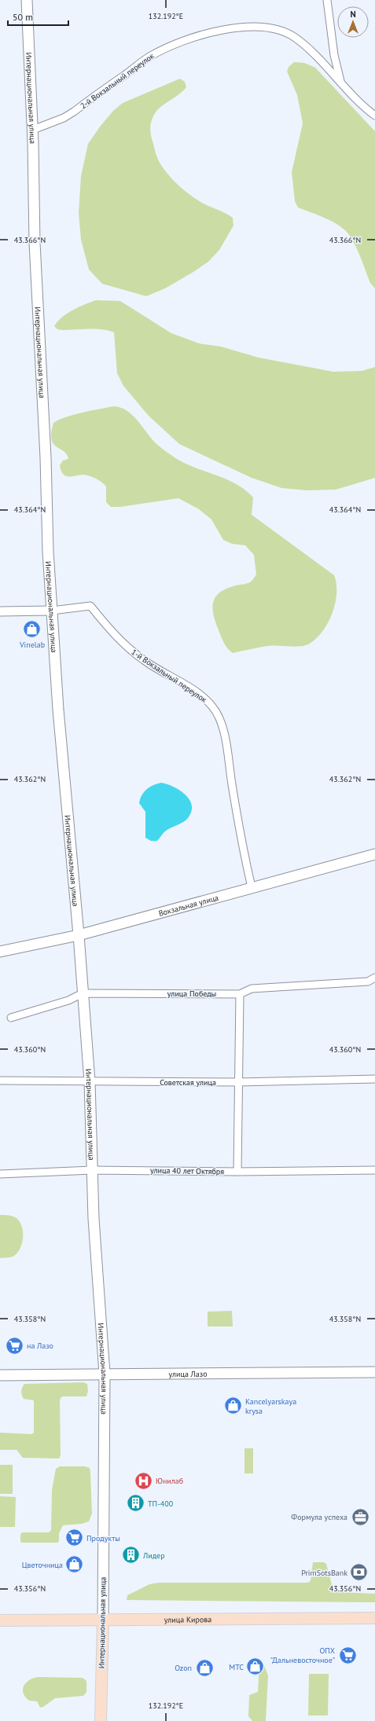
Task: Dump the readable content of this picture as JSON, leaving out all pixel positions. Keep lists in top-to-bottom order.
{
  "streets": {
    "main road": [
      "Интернациональная улица",
      "Вокзальная улица",
      "улица Лазо",
      "улица Кирова"
    ],
    "street": [
      "2-й Вокзальный переулок",
      "1-й Вокзальный переулок",
      "улица Победы",
      "Советская улица",
      "улица 40 лет Октября"
    ]
  },
  "crossings": [
    ["2-й Вокзальный переулок", "Интернациональная улица"],
    ["Интернациональная улица", "1-й Вокзальный переулок"],
    ["Интернациональная улица", "Вокзальная улица"],
    ["Интернациональная улица", "улица Победы"],
    ["Интернациональная улица", "Советская улица"],
    ["Интернациональная улица", "улица 40 лет Октября"],
    ["Интернациональная улица", "улица Лазо"],
    ["Интернациональная улица", "улица Кирова"],
    ["1-й Вокзальный переулок", "Вокзальная улица"]
  ],
  "places": {
    "shop": [
      "Vinelab",
      "Kancelyarskaya krysa",
      "Цветочница",
      "МТС",
      "Ozon"
    ],
    "supermarket": ["на Лазо", "Продукты", "ОПХ \"Дальневосточное\""],
    "hospital": ["Юнилаб"],
    "building": ["ТП-400", "Лидер"],
    "office": ["Формула успеха"],
    "bank": ["PrimSotsBank"]
  },
  "scale_bar": "50 m",
  "north": "top",
  "coordinates": [
    "132.192°E",
    "43.366°N",
    "43.364°N",
    "43.362°N",
    "43.360°N",
    "43.358°N",
    "43.356°N"
  ]
}
